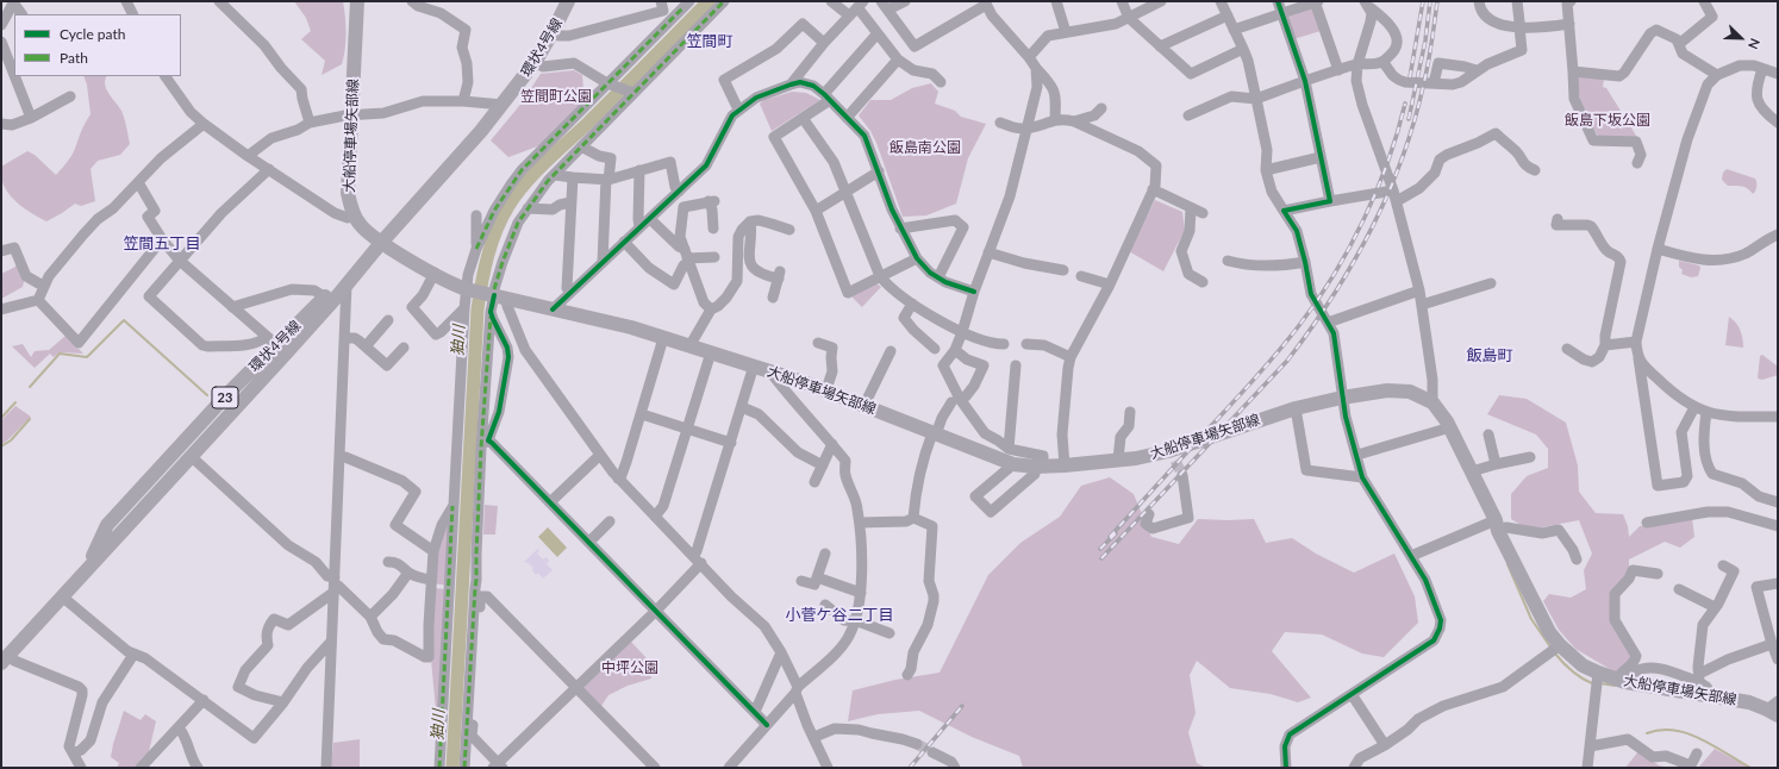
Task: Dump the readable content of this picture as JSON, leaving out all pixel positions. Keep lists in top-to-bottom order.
{
  "streets": {
    "main road": ["環状4号線", "大船停車場矢部線", "23"]
  },
  "crossings": [
    ["環状4号線", "大船停車場矢部線"]
  ],
  "districts": [
    "笠間町",
    "笠間五丁目",
    "飯島町",
    "小菅ケ谷二丁目"
  ],
  "water": ["㹨川"],
  "parks": [
    "笠間町公園",
    "飯島下坂公園",
    "飯島南公園",
    "中坪公園"
  ],
  "legend": ["Cycle path", "Path"],
  "north": "bottom right"
}
